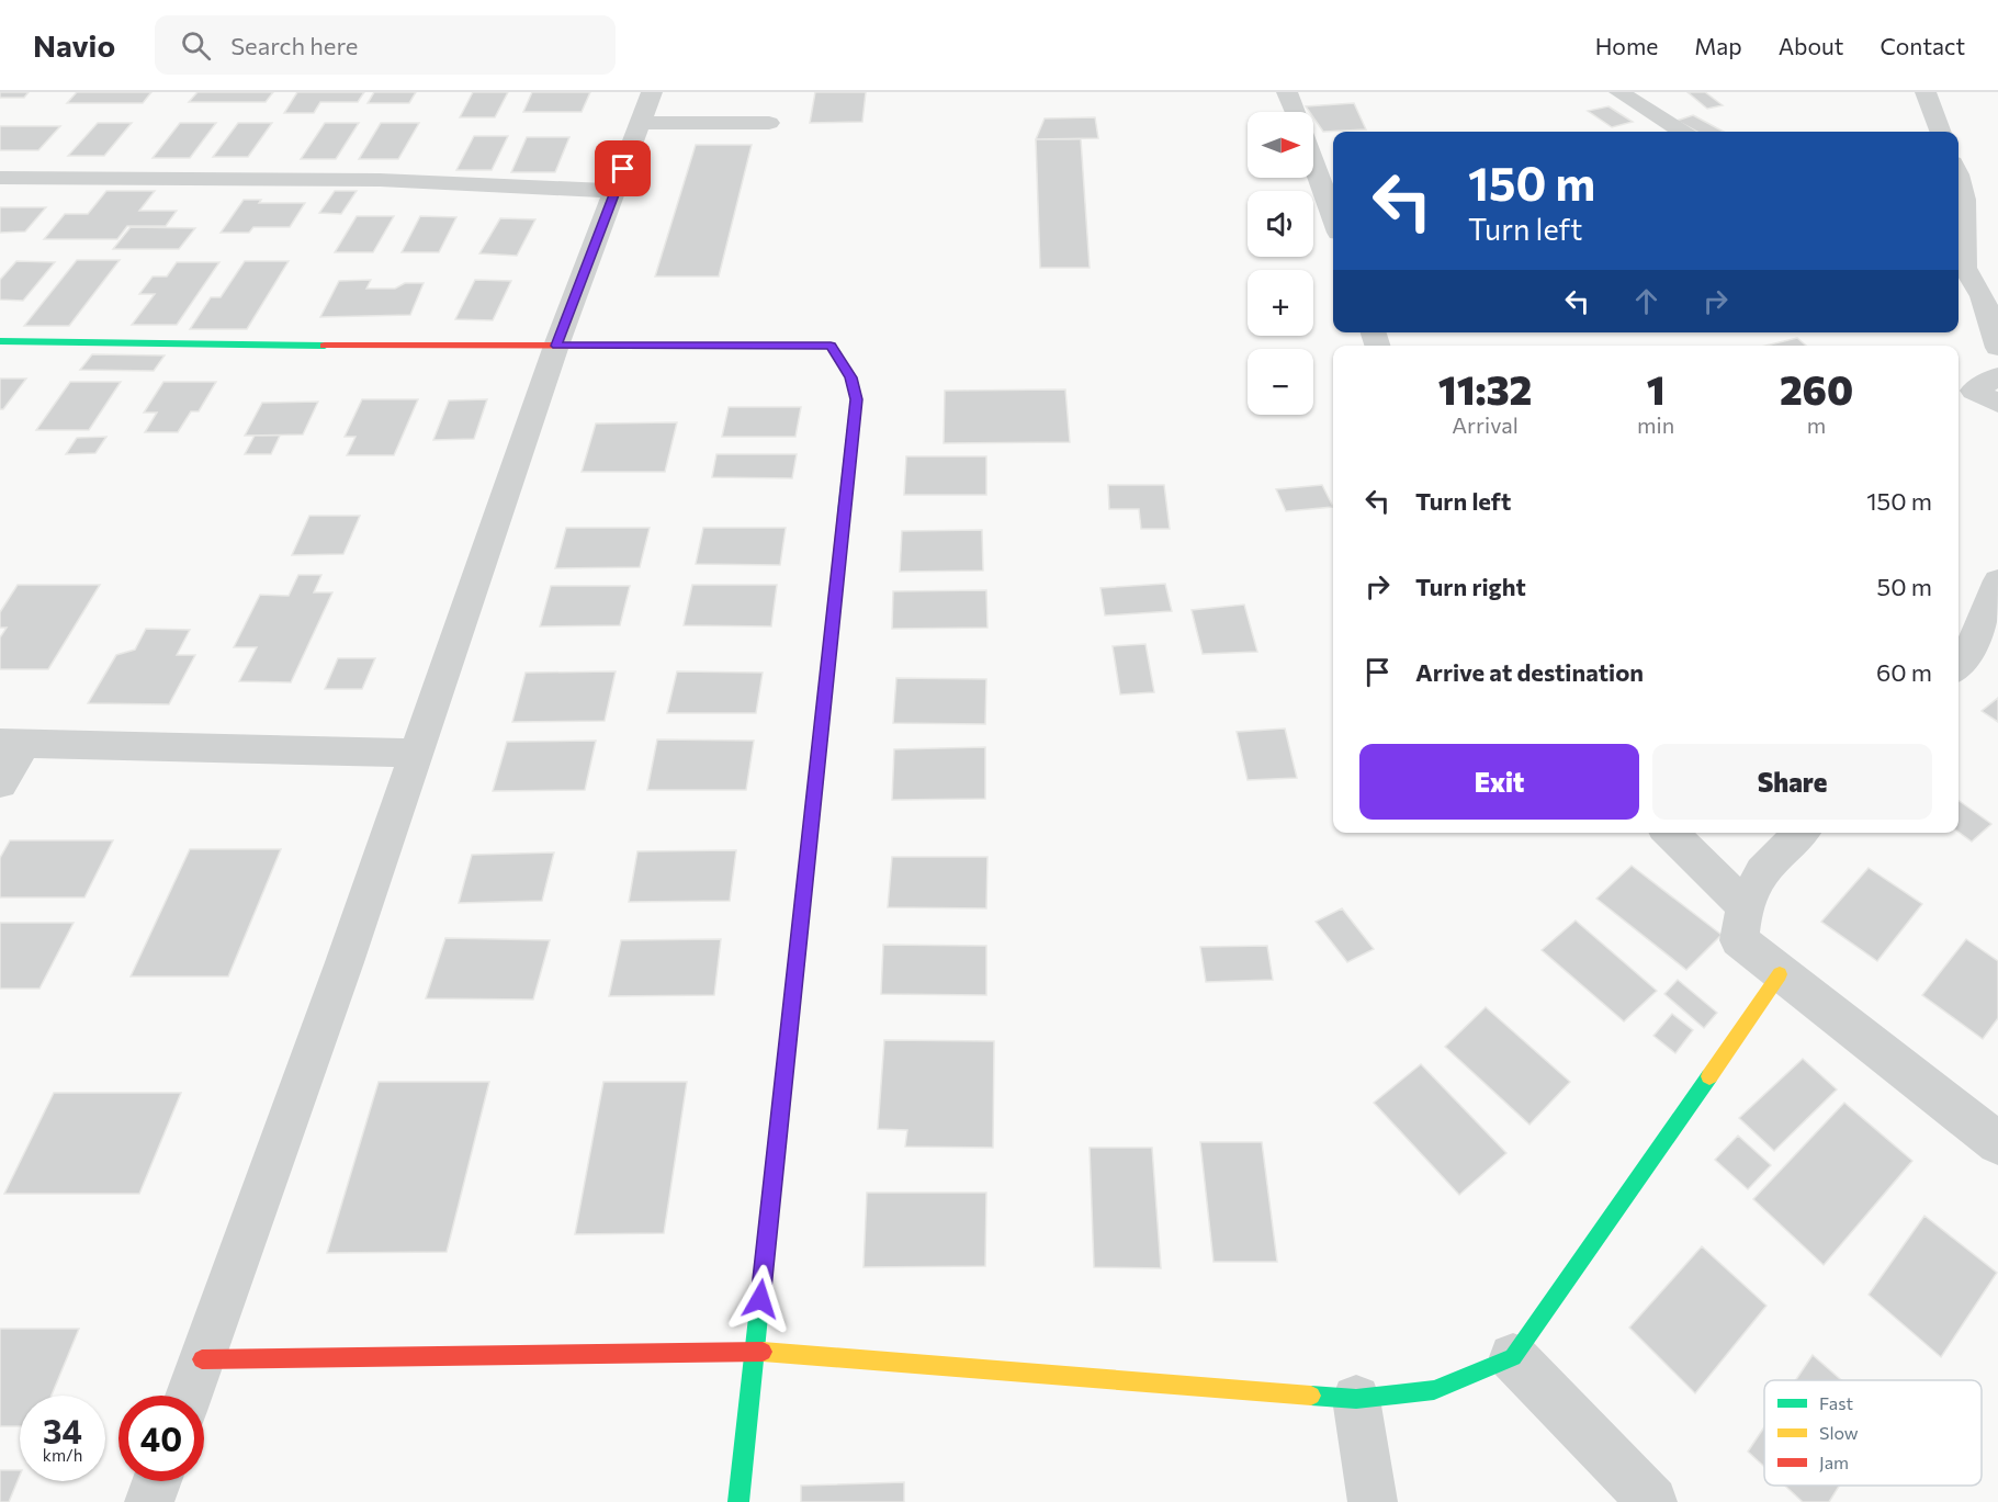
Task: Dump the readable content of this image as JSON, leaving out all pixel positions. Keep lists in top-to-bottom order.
{
  "legend": ["Fast", "Slow", "Jam"],
  "north": "right",
  "page": {
    "header": "Navio",
    "search": "Search here",
    "nav": [
      "Home",
      "Map",
      "About",
      "Contact"
    ],
    "map_buttons": ["+", "−"],
    "turn": ["150 m", "Turn left"],
    "eta": [
      "11:32",
      "Arrival",
      "1",
      "min",
      "260",
      "m"
    ],
    "list": [
      {
        "name": "Turn left",
        "value": "150 m"
      },
      {
        "name": "Turn right",
        "value": "50 m"
      },
      {
        "name": "Arrive at destination",
        "value": "60 m"
      }
    ],
    "buttons": ["Exit", "Share"],
    "speed": "34 km/h",
    "limit": "40"
  }
}
